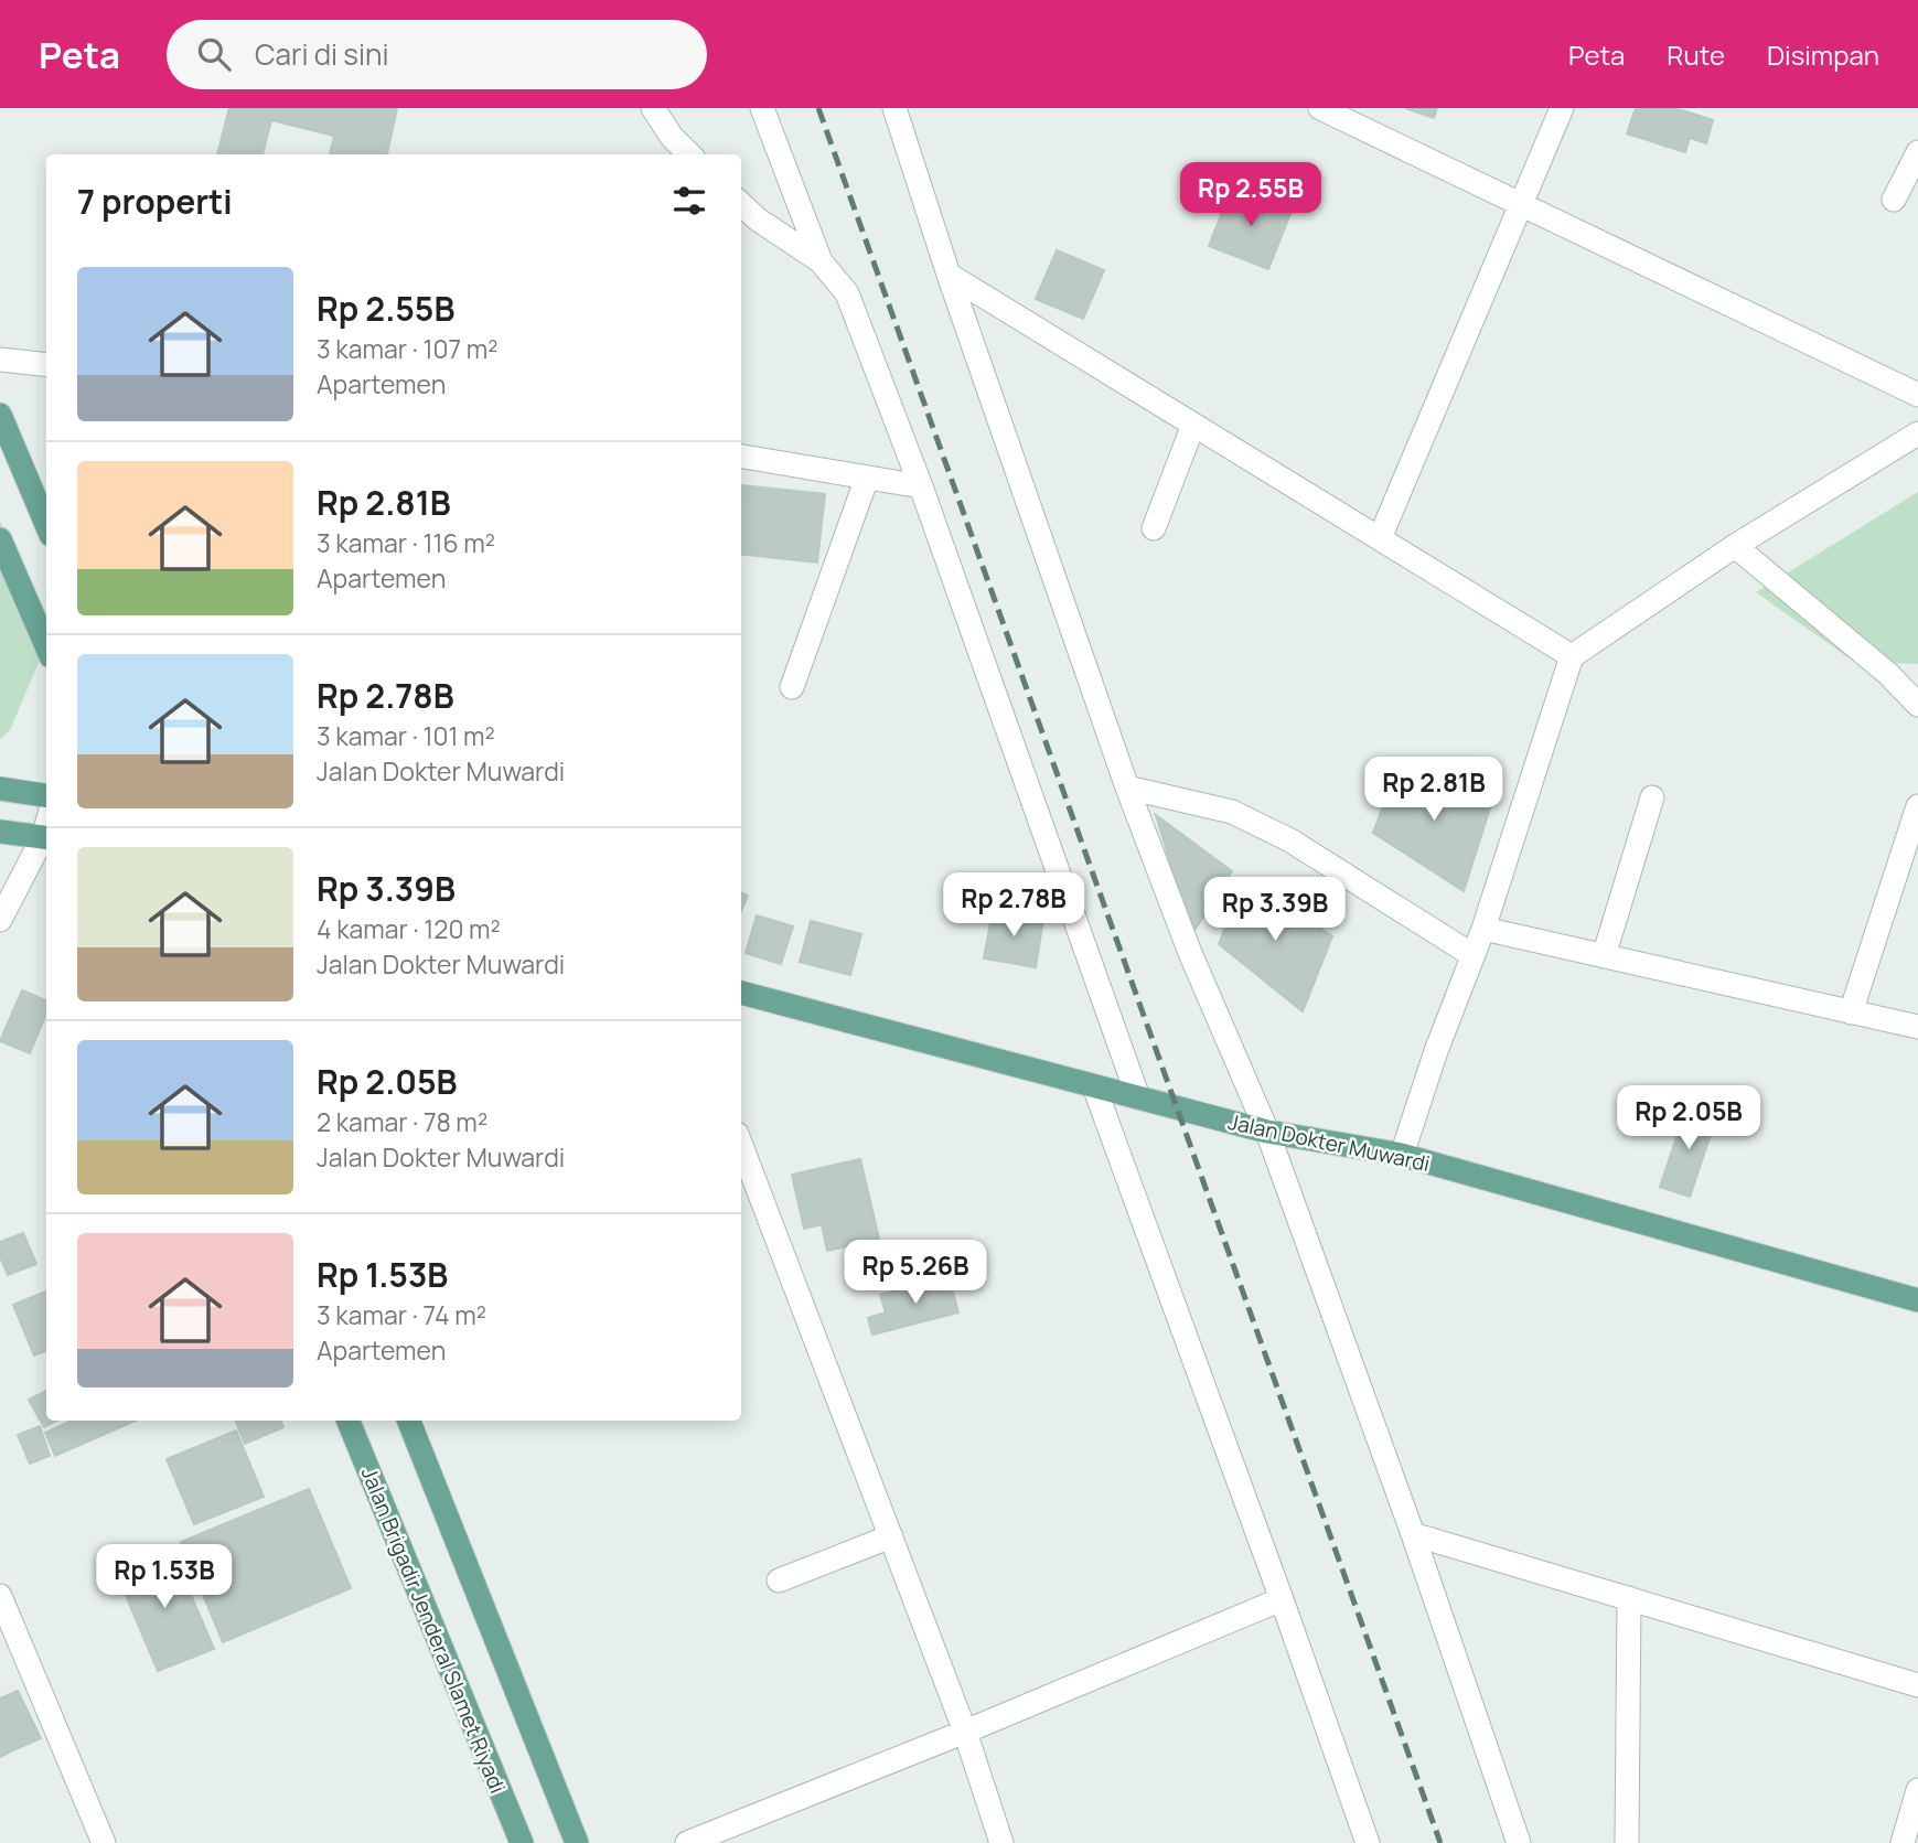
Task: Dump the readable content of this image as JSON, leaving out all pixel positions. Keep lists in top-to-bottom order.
{
  "streets": {
    "main road": ["Jalan Dokter Muwardi", "Jalan Brigadir Jenderal Slamet Riyadi"]
  },
  "page": {
    "header": "Peta",
    "search": "Cari di sini",
    "nav": ["Peta", "Rute", "Disimpan"],
    "heading": "7 properti",
    "price": [
      "Rp 2.55B",
      "Rp 2.81B",
      "Rp 2.78B",
      "Rp 3.39B",
      "Rp 2.05B",
      "Rp 5.26B",
      "Rp 1.53B"
    ],
    "list": [
      {
        "name": "Rp 2.55B",
        "note": "3 kamar · 107 m² · Apartemen"
      },
      {
        "name": "Rp 2.81B",
        "note": "3 kamar · 116 m² · Apartemen"
      },
      {
        "name": "Rp 2.78B",
        "note": "3 kamar · 101 m² · Jalan Dokter Muwardi"
      },
      {
        "name": "Rp 3.39B",
        "note": "4 kamar · 120 m² · Jalan Dokter Muwardi"
      },
      {
        "name": "Rp 2.05B",
        "note": "2 kamar · 78 m² · Jalan Dokter Muwardi"
      },
      {
        "name": "Rp 1.53B",
        "note": "3 kamar · 74 m² · Apartemen"
      }
    ]
  }
}
